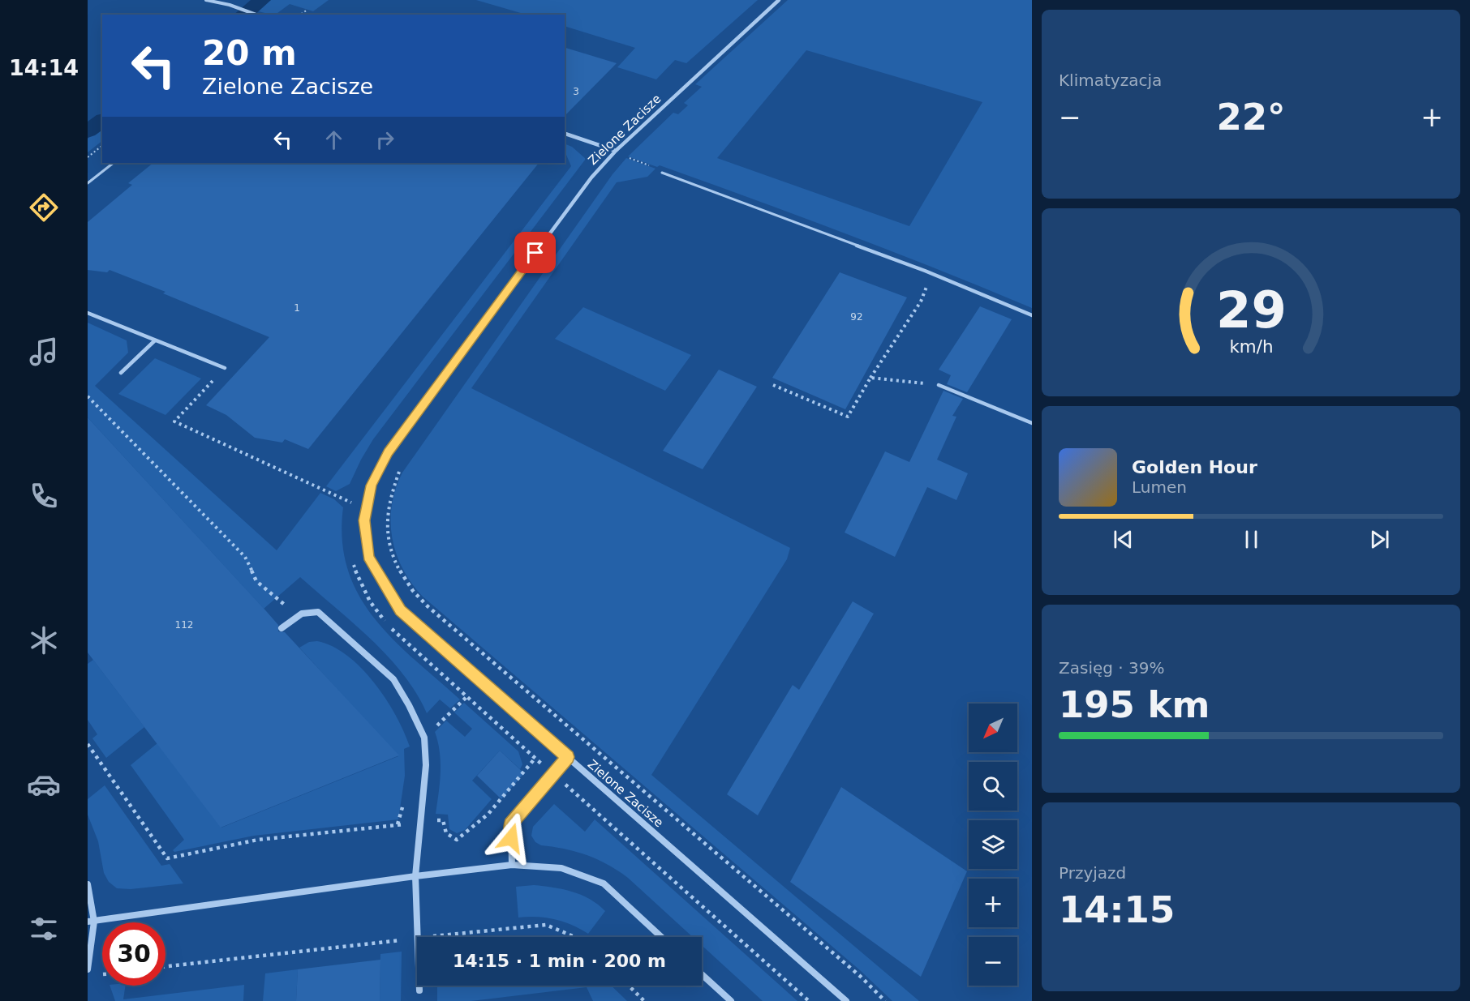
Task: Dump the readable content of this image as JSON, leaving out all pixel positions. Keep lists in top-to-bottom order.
{
  "streets": {
    "street": ["Zielone Zacisze"]
  },
  "house_numbers": [
    "3",
    "1",
    "92",
    "112"
  ],
  "north": "bottom left",
  "page": {
    "tabs": "14:14",
    "tile": [
      "Klimatyzacja",
      ["Zasięg · 39%", "195 km"],
      ["Przyjazd", "14:15"]
    ],
    "turn": ["20 m", "Zielone Zacisze"],
    "heat": ["−", "22°", "+"],
    "song": ["Golden Hour", "Lumen"],
    "map_buttons": ["+", "−"],
    "limit": "30",
    "trip": "14:15 · 1 min · 200 m",
    "gauge": ["29", "km/h"]
  }
}
